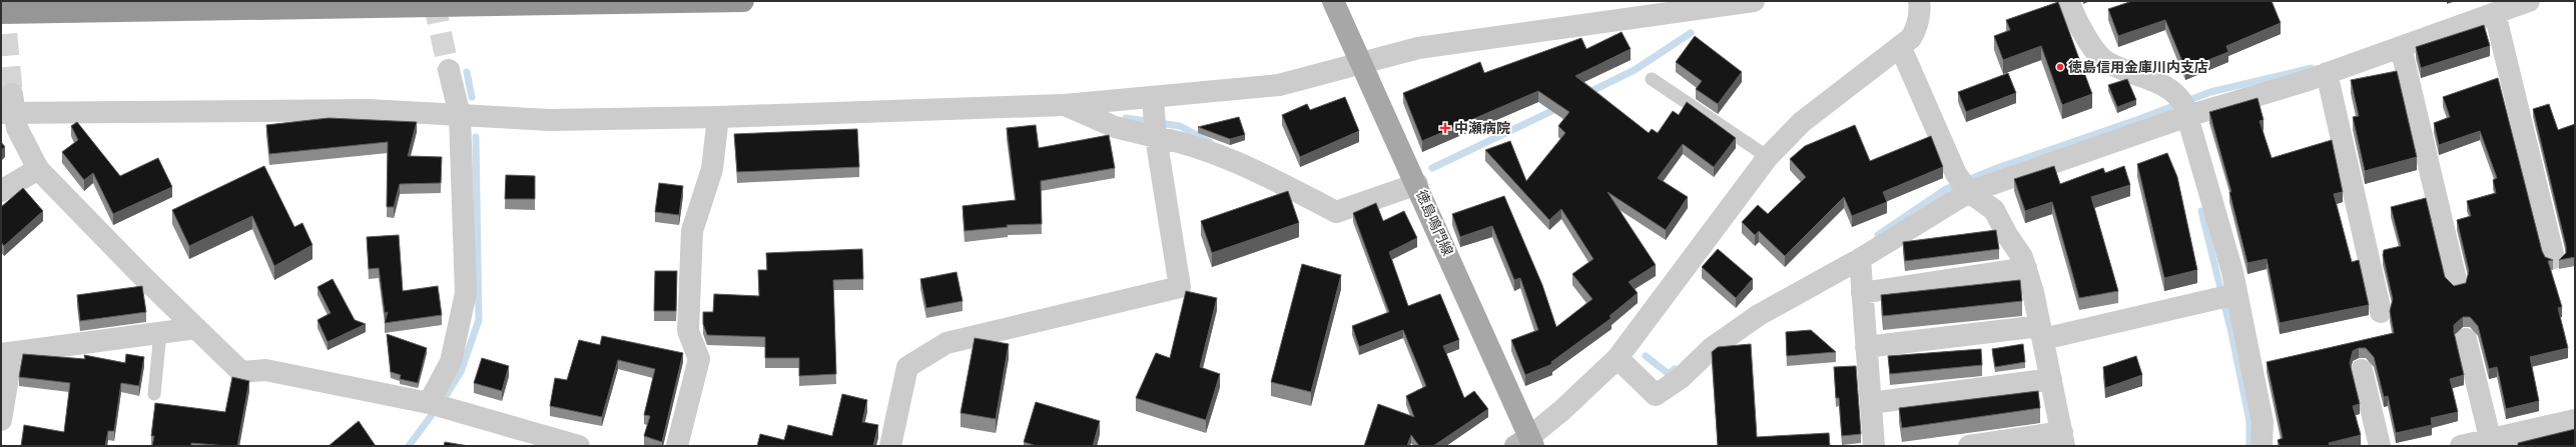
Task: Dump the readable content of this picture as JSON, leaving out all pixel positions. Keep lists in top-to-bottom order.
{
  "streets": {
    "main road": ["徳島鳴門線"]
  },
  "places": {
    "other": ["徳島信用金庫川内支店"],
    "health": ["中瀬病院"]
  }
}
